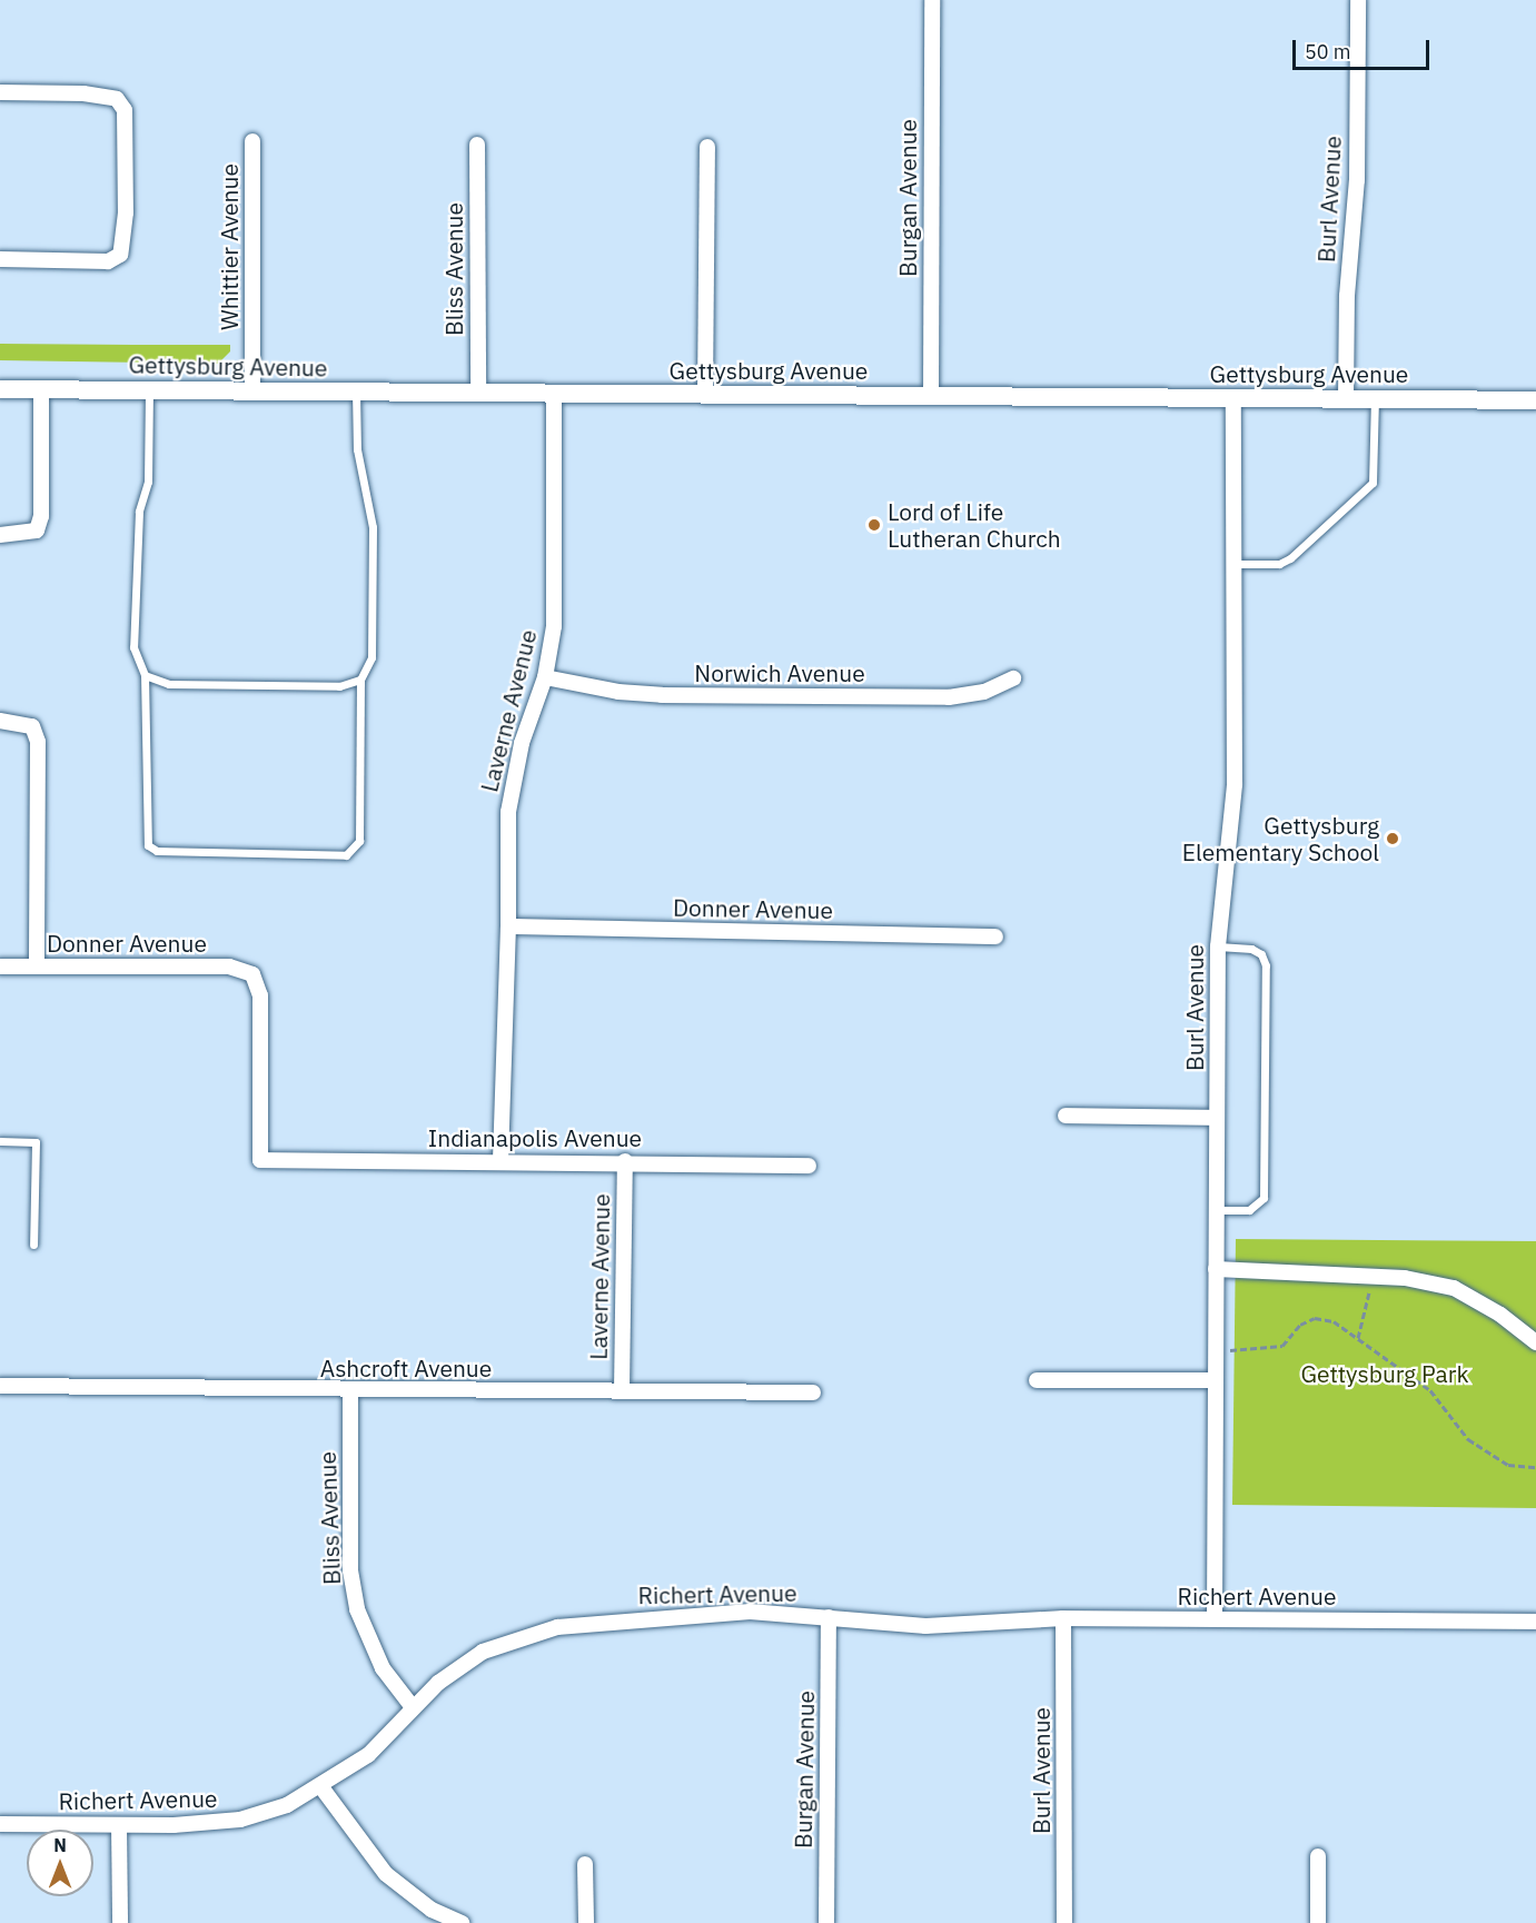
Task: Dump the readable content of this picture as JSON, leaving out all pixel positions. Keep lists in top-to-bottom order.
{
  "streets": {
    "street": [
      "Burgan Avenue",
      "Burl Avenue",
      "Whittier Avenue",
      "Bliss Avenue",
      "Gettysburg Avenue",
      "Norwich Avenue",
      "Laverne Avenue",
      "Donner Avenue",
      "Indianapolis Avenue",
      "Ashcroft Avenue",
      "Richert Avenue"
    ]
  },
  "crossings": [
    ["Burgan Avenue", "Gettysburg Avenue"],
    ["Burgan Avenue", "Richert Avenue"],
    ["Burl Avenue", "Gettysburg Avenue"],
    ["Burl Avenue", "Richert Avenue"],
    ["Whittier Avenue", "Gettysburg Avenue"],
    ["Bliss Avenue", "Gettysburg Avenue"],
    ["Bliss Avenue", "Ashcroft Avenue"],
    ["Bliss Avenue", "Richert Avenue"],
    ["Gettysburg Avenue", "Laverne Avenue"],
    ["Norwich Avenue", "Laverne Avenue"],
    ["Laverne Avenue", "Donner Avenue"],
    ["Laverne Avenue", "Indianapolis Avenue"],
    ["Laverne Avenue", "Ashcroft Avenue"],
    ["Donner Avenue", "Indianapolis Avenue"]
  ],
  "parks": ["Gettysburg Park"],
  "places": ["Lord of Life Lutheran Church", "Gettysburg Elementary School"],
  "scale_bar": "50 m",
  "north": "top"
}
